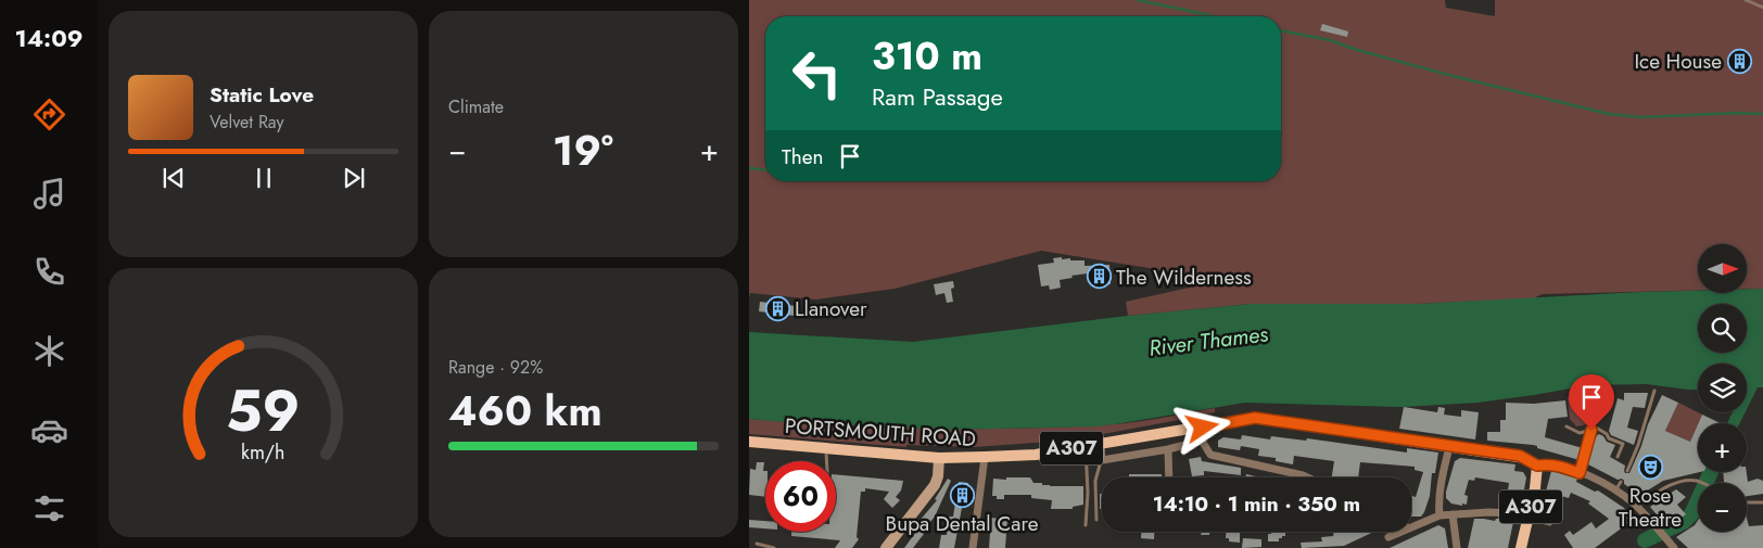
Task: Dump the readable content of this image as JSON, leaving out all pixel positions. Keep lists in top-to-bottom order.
{
  "streets": {
    "main road": ["PORTSMOUTH ROAD", "A307"]
  },
  "crossings": [
    ["PORTSMOUTH ROAD", "A307"]
  ],
  "water": ["River Thames"],
  "places": {
    "building": [
      "Ice House",
      "The Wilderness",
      "Llanover",
      "Bupa Dental Care"
    ],
    "theatre": ["Rose Theatre"]
  },
  "north": "right",
  "page": {
    "tabs": "14:09",
    "tile": [
      "Climate",
      ["Range · 92%", "460 km"]
    ],
    "turn": ["310 m", "Ram Passage"],
    "song": ["Static Love", "Velvet Ray"],
    "heat": ["−", "19°", "+"],
    "then": "Then",
    "map_buttons": ["+", "−"],
    "limit": "60",
    "trip": "14:10 · 1 min · 350 m",
    "gauge": ["59", "km/h"]
  }
}
